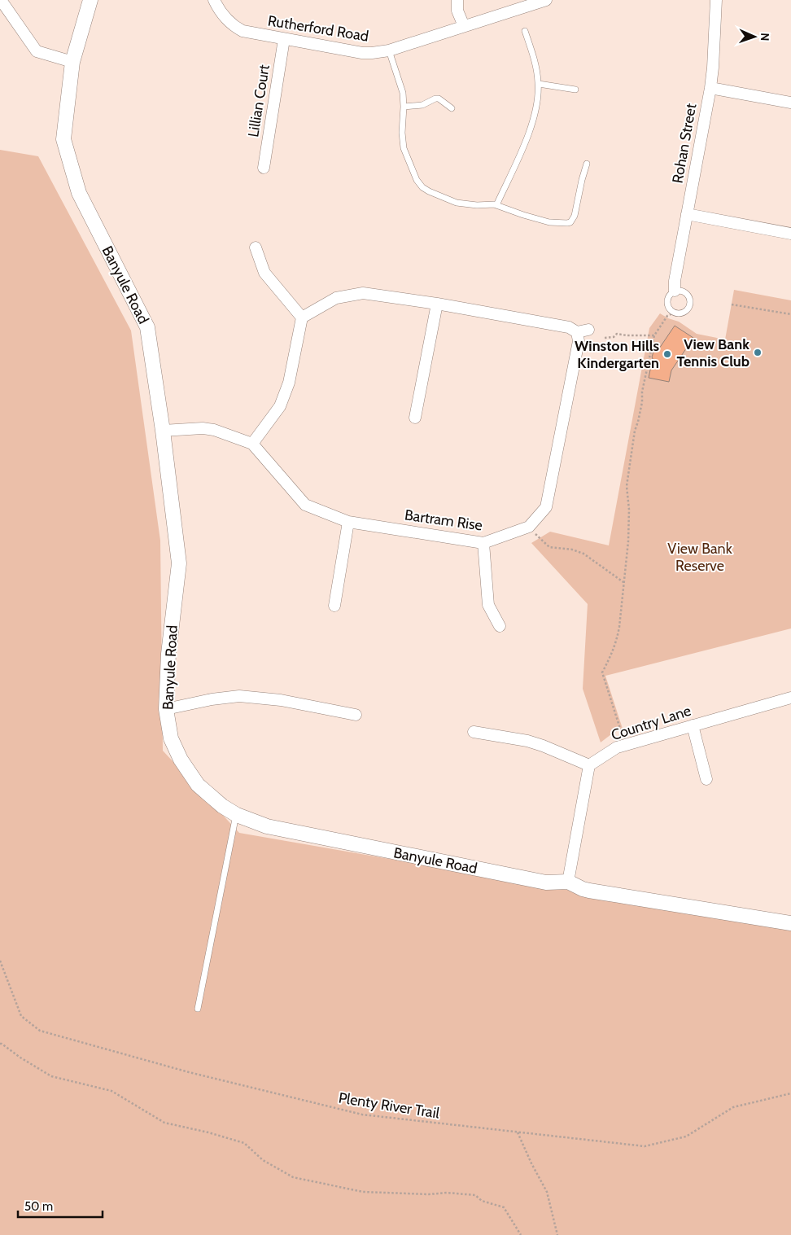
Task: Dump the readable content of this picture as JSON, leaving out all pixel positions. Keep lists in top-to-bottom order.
{
  "streets": {
    "street": [
      "Rutherford Road",
      "Lillian Court",
      "Rohan Street",
      "Banyule Road",
      "Bartram Rise",
      "Country Lane"
    ],
    "path": ["Plenty River Trail"]
  },
  "crossings": [
    ["Rutherford Road", "Lillian Court"],
    ["Banyule Road", "Bartram Rise"]
  ],
  "parks": ["View Bank Reserve"],
  "places": ["View Bank Tennis Club", "Winston Hills Kindergarten"],
  "scale_bar": "50 m",
  "north": "right"
}
